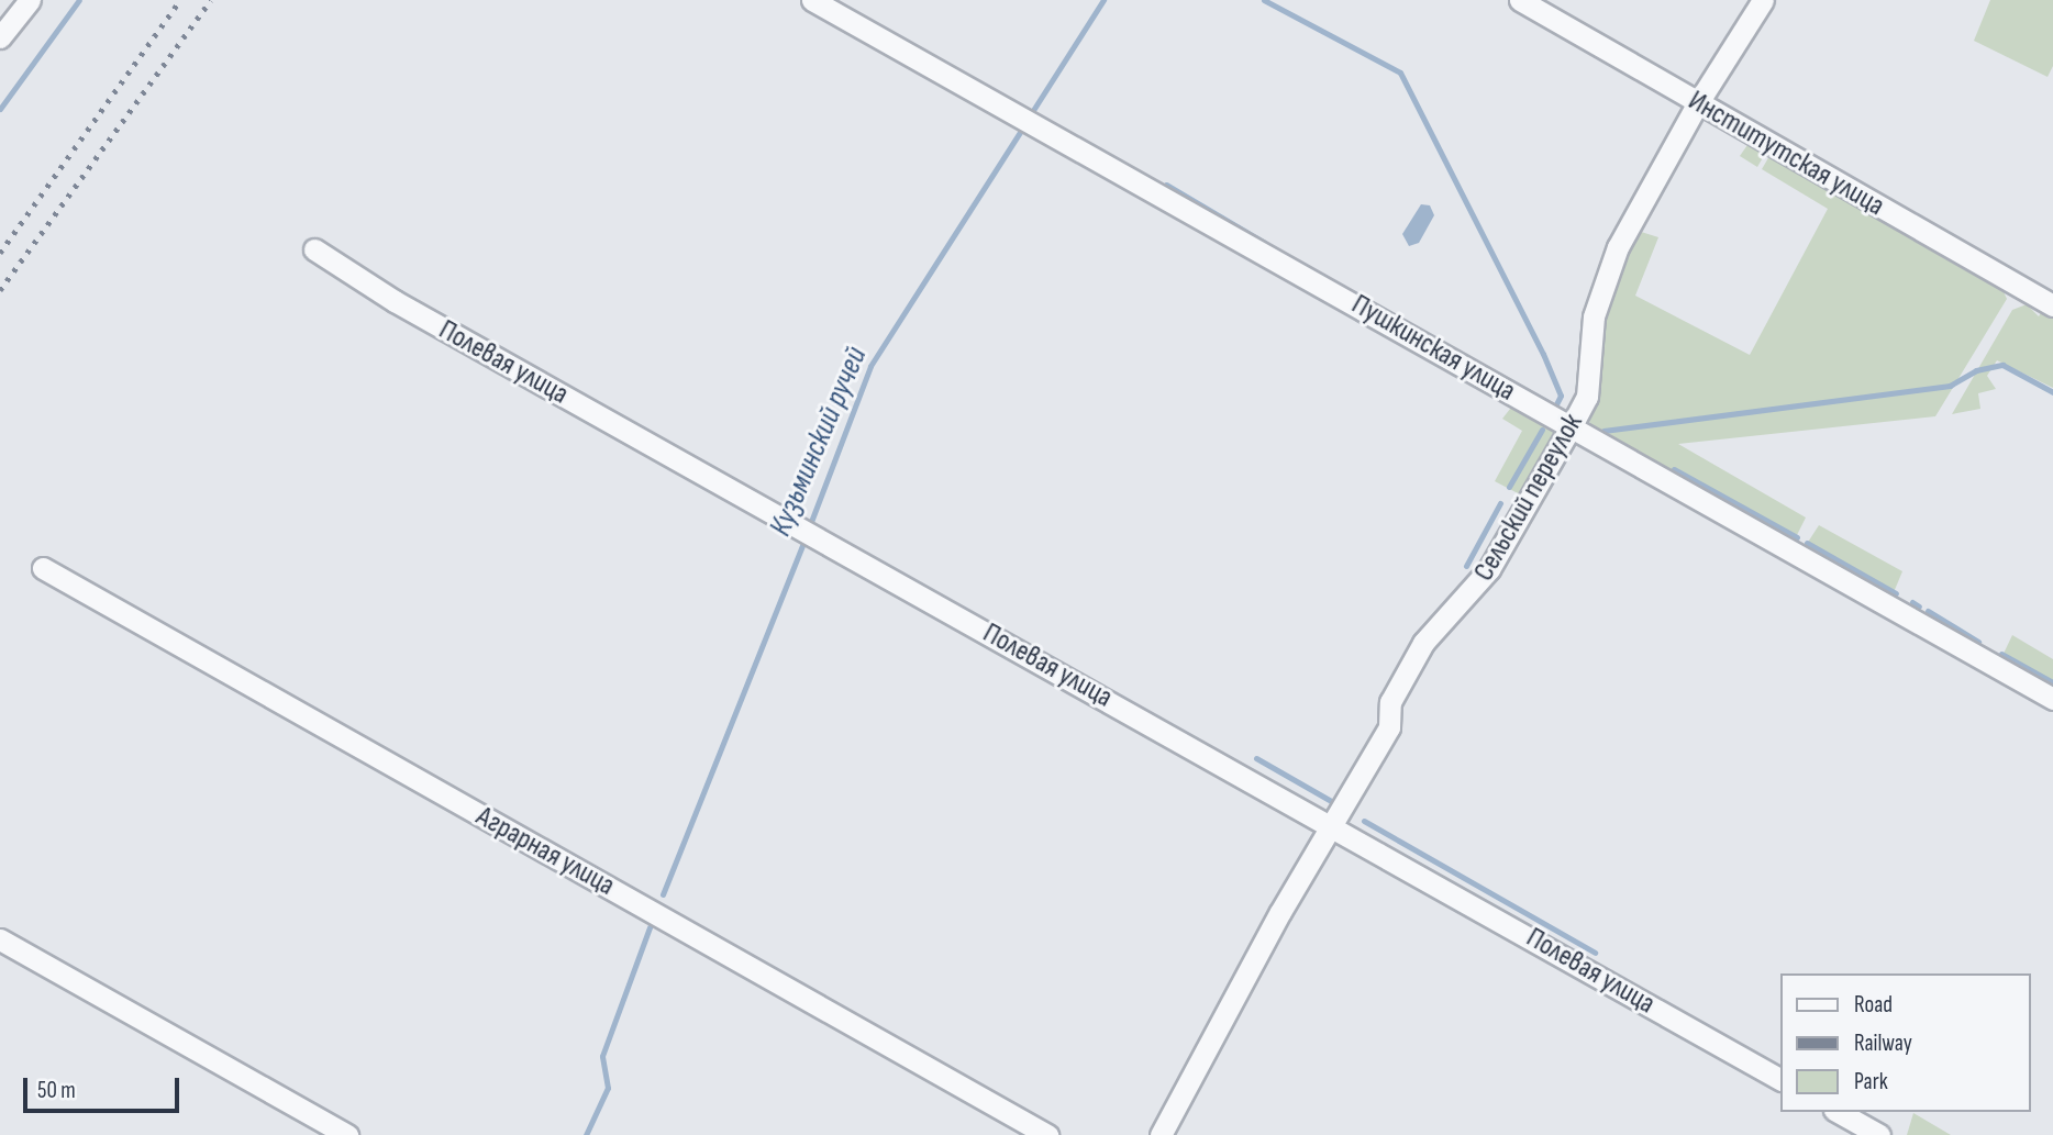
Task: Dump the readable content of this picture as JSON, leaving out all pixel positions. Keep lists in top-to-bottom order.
{
  "streets": {
    "street": [
      "Институтская улица",
      "Пушкинская улица",
      "Полевая улица",
      "Сельский переулок",
      "Аграрная улица"
    ]
  },
  "crossings": [
    ["Институтская улица", "Сельский переулок"],
    ["Пушкинская улица", "Сельский переулок"],
    ["Полевая улица", "Сельский переулок"]
  ],
  "water": ["Кузьминский ручей"],
  "legend": ["Road", "Railway", "Park"],
  "scale_bar": "50 m"
}
